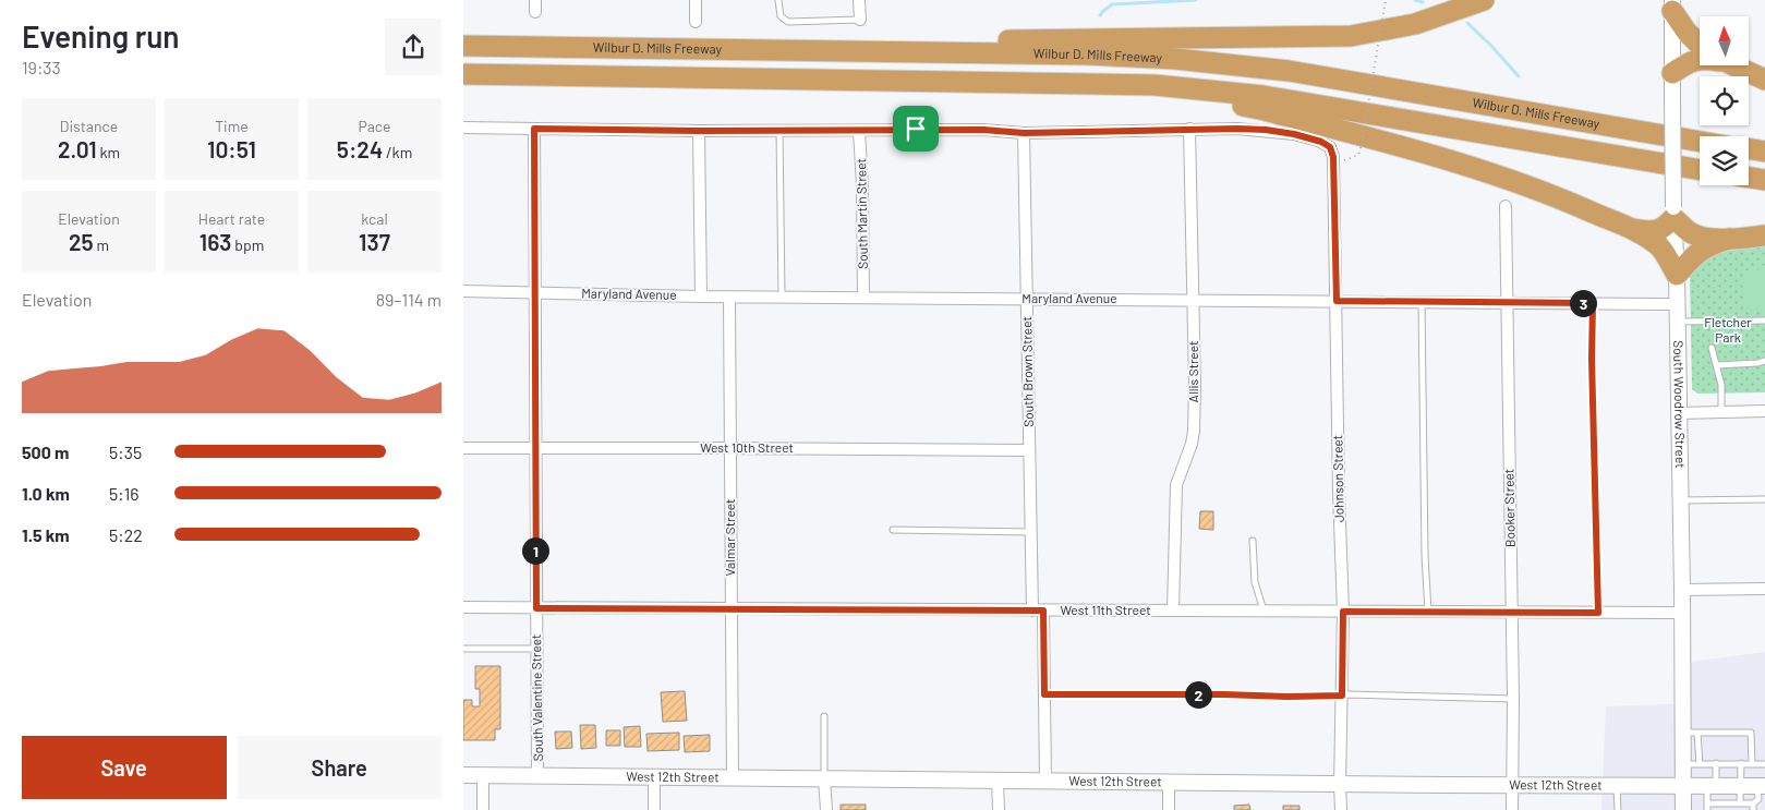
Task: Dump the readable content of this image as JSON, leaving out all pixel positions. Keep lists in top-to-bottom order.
{
  "streets": {
    "highway": ["Wilbur D. Mills Freeway"],
    "main road": ["South Woodrow Street", "West 12th Street"],
    "street": [
      "South Martin Street",
      "Maryland Avenue",
      "South Brown Street",
      "Allis Street",
      "West 10th Street",
      "Johnson Street",
      "Booker Street",
      "Valmar Street",
      "West 11th Street",
      "South Valentine Street"
    ]
  },
  "crossings": [
    ["South Martin Street", "Maryland Avenue"],
    ["Maryland Avenue", "South Brown Street"],
    ["Maryland Avenue", "Allis Street"],
    ["Maryland Avenue", "South Woodrow Street"],
    ["Maryland Avenue", "Johnson Street"],
    ["Maryland Avenue", "Booker Street"],
    ["Maryland Avenue", "Valmar Street"],
    ["Maryland Avenue", "South Valentine Street"],
    ["South Brown Street", "West 10th Street"],
    ["South Brown Street", "West 11th Street"],
    ["South Brown Street", "West 12th Street"],
    ["Allis Street", "Johnson Street"],
    ["Allis Street", "West 11th Street"],
    ["South Woodrow Street", "West 11th Street"],
    ["South Woodrow Street", "West 12th Street"],
    ["West 10th Street", "Valmar Street"],
    ["West 10th Street", "South Valentine Street"],
    ["Johnson Street", "West 11th Street"],
    ["Johnson Street", "West 12th Street"],
    ["Booker Street", "West 11th Street"],
    ["Booker Street", "West 12th Street"],
    ["Valmar Street", "West 11th Street"],
    ["Valmar Street", "West 12th Street"],
    ["West 11th Street", "South Valentine Street"],
    ["South Valentine Street", "West 12th Street"]
  ],
  "parks": ["Fletcher Park"],
  "north": "top",
  "page": {
    "heading": ["Evening run", "19:33"],
    "stats": [
      ["Distance", "2.01 km"],
      ["Time", "10:51"],
      ["Pace", "5:24 /km"],
      ["Elevation", "25 m"],
      ["Heart rate", "163 bpm"],
      ["kcal", "137"]
    ],
    "chart": ["Elevation", "89–114 m"],
    "pins": ["3", "1", "2"],
    "list": [
      {
        "name": "500 m",
        "note": "5:35"
      },
      {
        "name": "1.0 km",
        "note": "5:16"
      },
      {
        "name": "1.5 km",
        "note": "5:22"
      }
    ],
    "buttons": ["Save", "Share"]
  }
}
